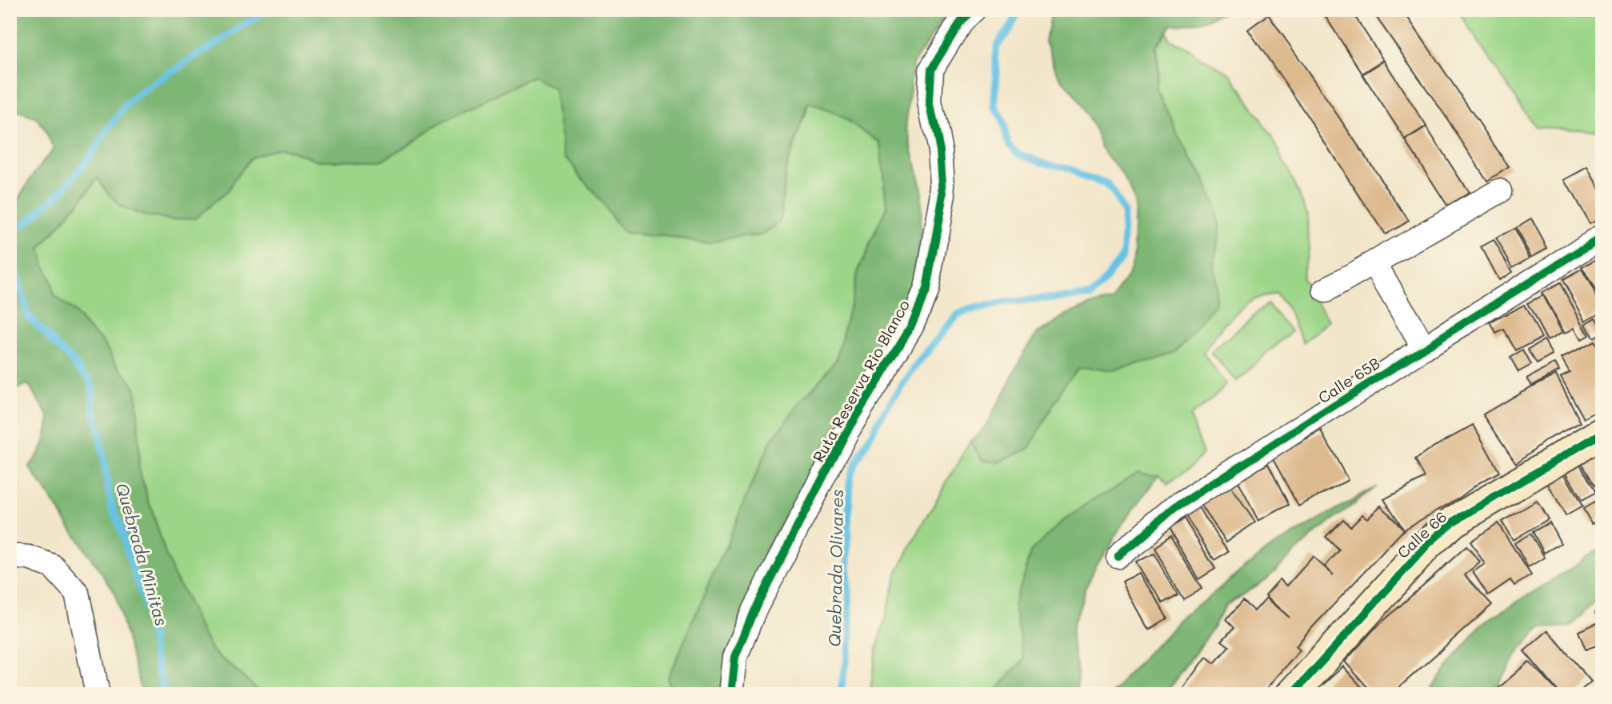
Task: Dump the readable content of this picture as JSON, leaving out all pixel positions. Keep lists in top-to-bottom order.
{
  "streets": {
    "street": ["Calle 65B", "Ruta Reserva Rio Blanco", "Calle 66"]
  },
  "water": ["Quebrada Minitas", "Quebrada Olivares"]
}
